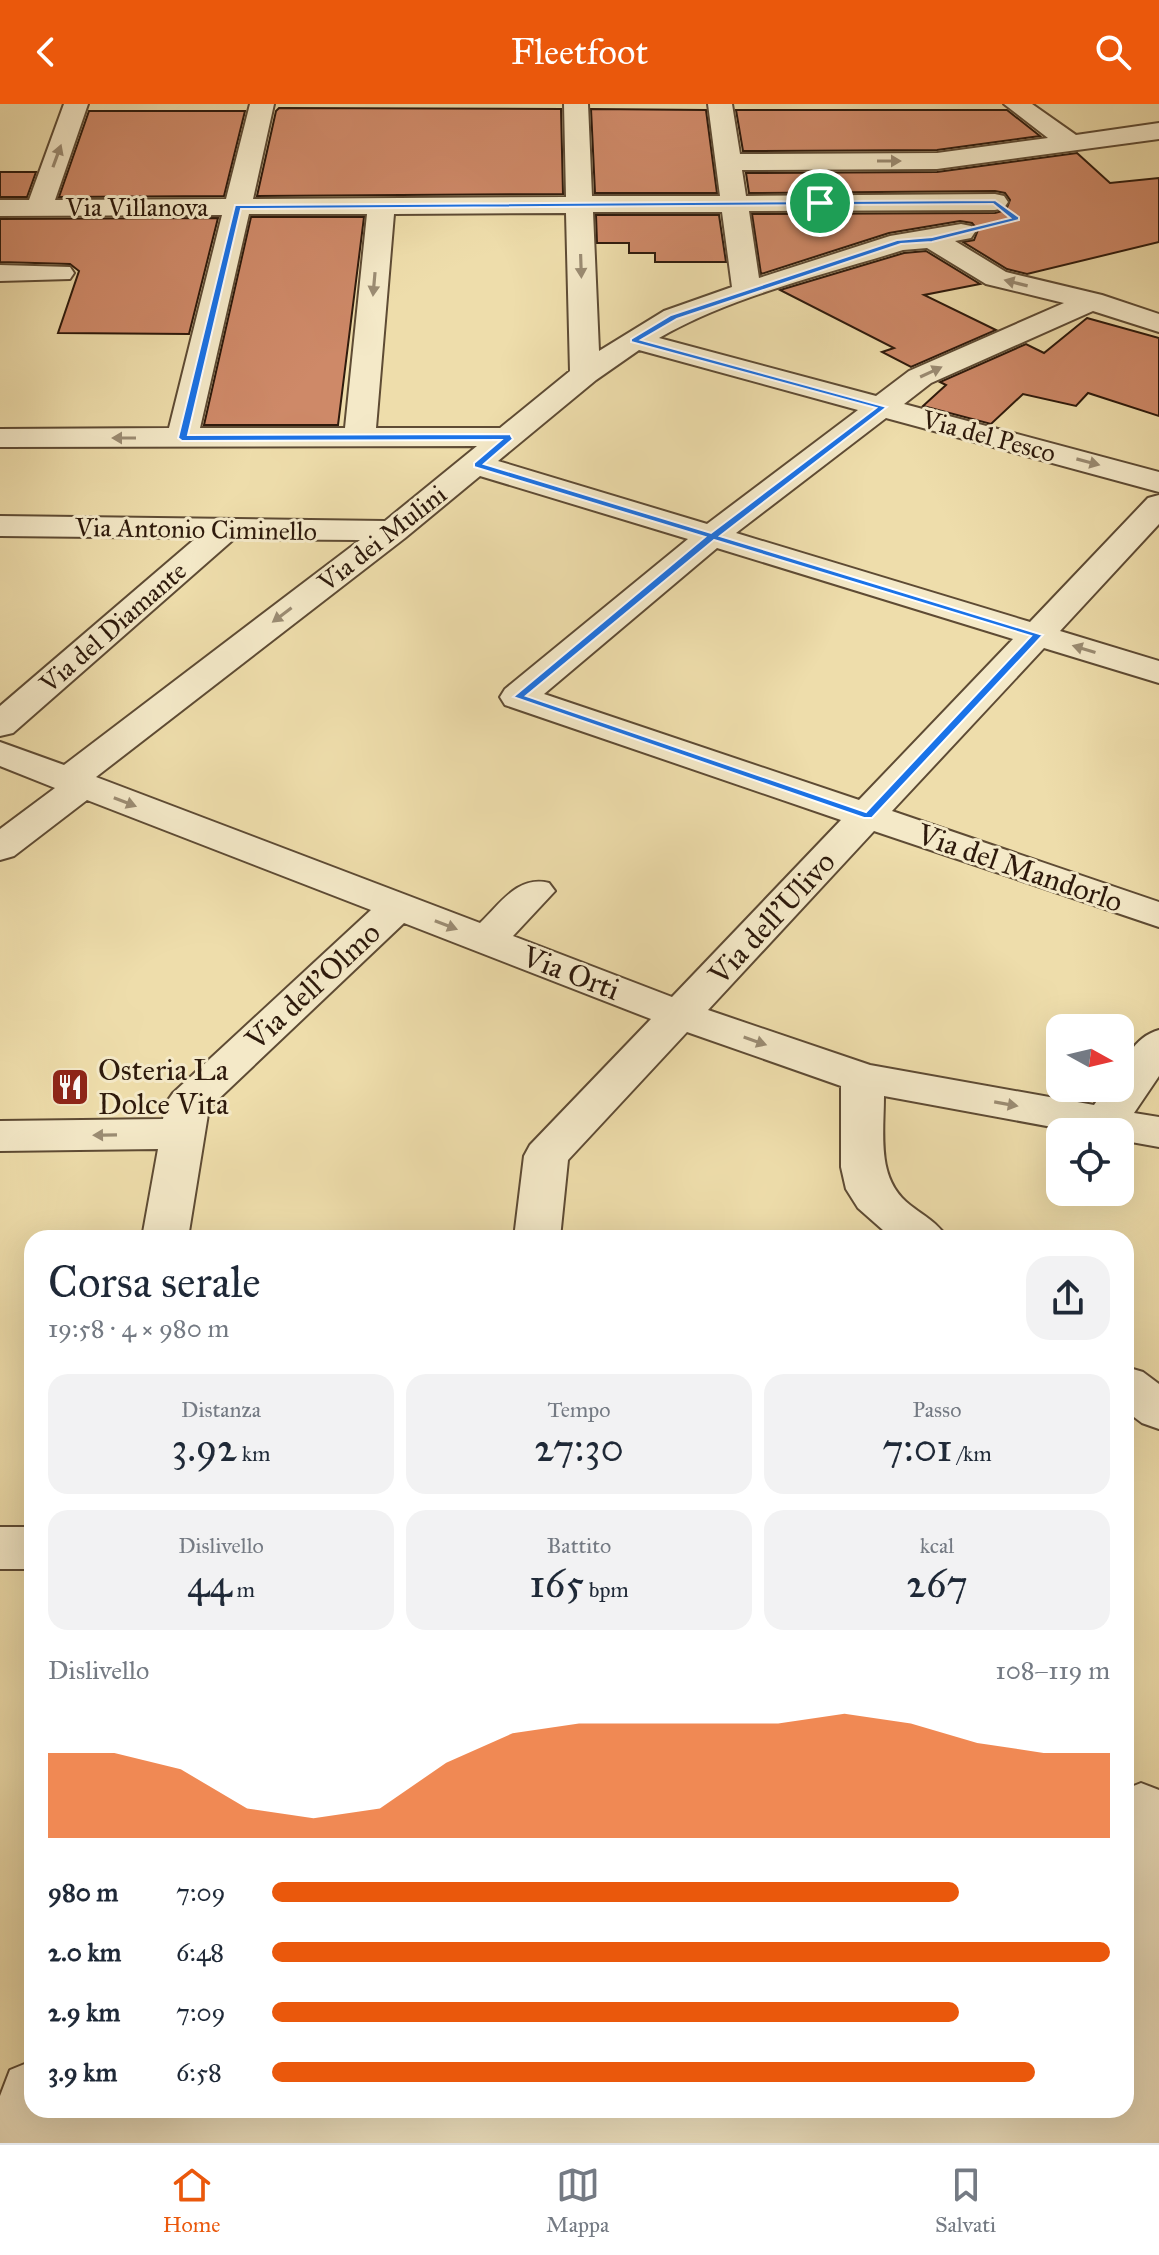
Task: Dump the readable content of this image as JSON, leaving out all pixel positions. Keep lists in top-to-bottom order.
{
  "streets": {
    "street": [
      "Via Villanova",
      "Via del Pesco",
      "Via Antonio Ciminello",
      "Via dei Mulini",
      "Via del Diamante",
      "Via del Mandorlo",
      "Via dell'Ulivo",
      "Via Orti",
      "Via dell'Olmo"
    ]
  },
  "crossings": [
    ["Via Villanova", "Via dei Mulini"],
    ["Via del Pesco", "Via dei Mulini"],
    ["Via Antonio Ciminello", "Via dei Mulini"],
    ["Via Antonio Ciminello", "Via del Diamante"],
    ["Via dei Mulini", "Via Orti"],
    ["Via del Mandorlo", "Via dell'Ulivo"],
    ["Via dell'Ulivo", "Via Orti"],
    ["Via Orti", "Via dell'Olmo"]
  ],
  "places": {
    "restaurant": ["Osteria La Dolce Vita"]
  },
  "north": "right",
  "page": {
    "header": "Fleetfoot",
    "heading": ["Corsa serale", "19:58 · 4 × 980 m"],
    "stats": [
      ["Distanza", "3.92 km"],
      ["Tempo", "27:30"],
      ["Passo", "7:01 /km"],
      ["Dislivello", "44 m"],
      ["Battito", "165 bpm"],
      ["kcal", "267"]
    ],
    "chart": ["Dislivello", "108–119 m"],
    "list": [
      {
        "name": "980 m",
        "note": "7:09"
      },
      {
        "name": "2.0 km",
        "note": "6:48"
      },
      {
        "name": "2.9 km",
        "note": "7:09"
      },
      {
        "name": "3.9 km",
        "note": "6:58"
      }
    ],
    "tabs": ["Home", "Mappa", "Salvati"]
  }
}
